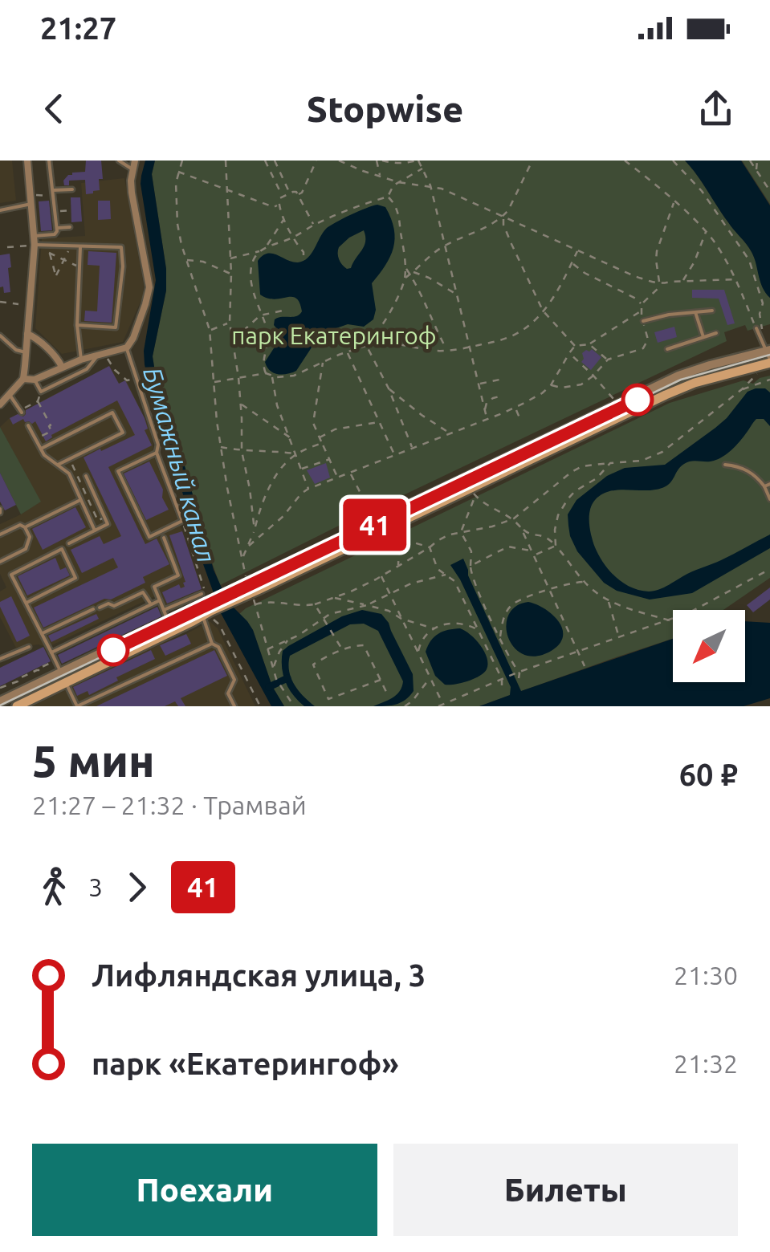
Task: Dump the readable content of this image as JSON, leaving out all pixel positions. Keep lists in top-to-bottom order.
{
  "water": ["Бумажный канал"],
  "parks": ["парк Екатерингоф"],
  "lines": ["tram line 41"],
  "north": "bottom left",
  "page": {
    "status": "21:27",
    "header": "Stopwise",
    "on_map": "41",
    "heading": ["5 мин", "21:27 – 21:32 · Трамвай", "60 ₽"],
    "legs": ["3", "41"],
    "list": [
      {
        "name": "Лифляндская улица, 3",
        "value": "21:30"
      },
      {
        "name": "парк «Екатерингоф»",
        "value": "21:32"
      }
    ],
    "buttons": ["Поехали", "Билеты"]
  }
}
